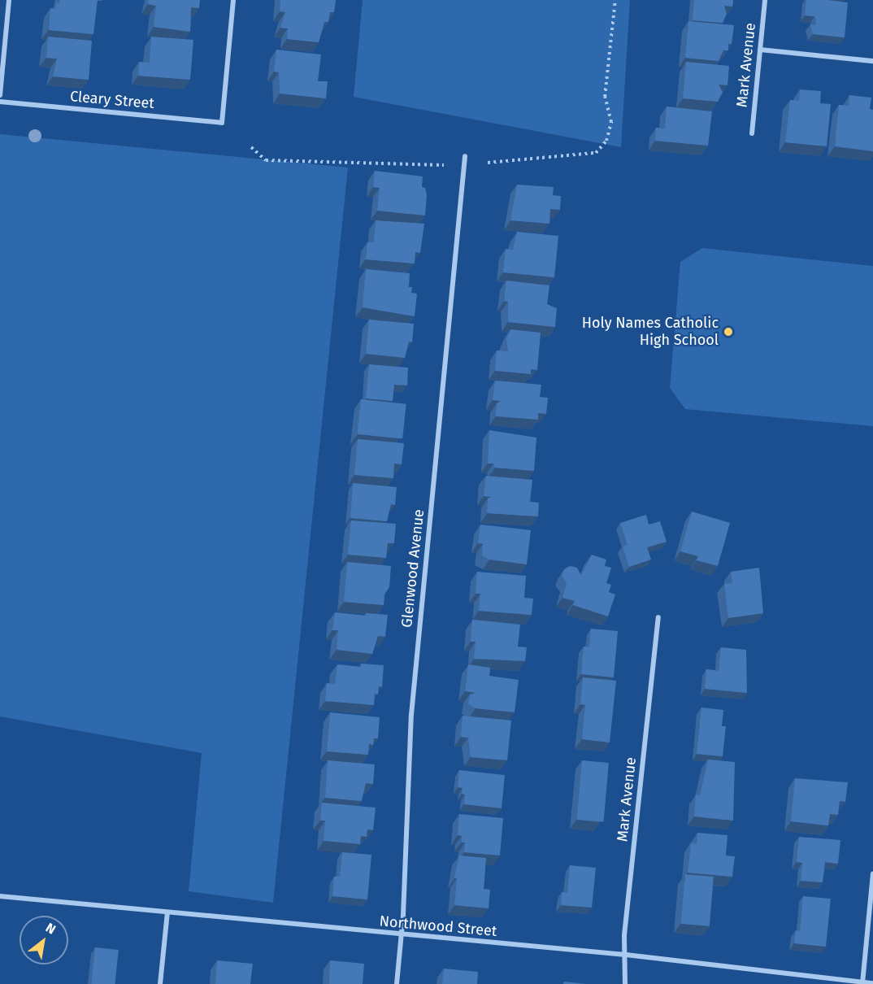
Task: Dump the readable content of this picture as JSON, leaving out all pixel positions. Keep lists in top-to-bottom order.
{
  "streets": {
    "street": [
      "Mark Avenue",
      "Cleary Street",
      "Glenwood Avenue",
      "Northwood Street"
    ]
  },
  "crossings": [
    ["Mark Avenue", "Northwood Street"],
    ["Glenwood Avenue", "Northwood Street"]
  ],
  "places": ["Holy Names Catholic High School"],
  "north": "top right"
}
